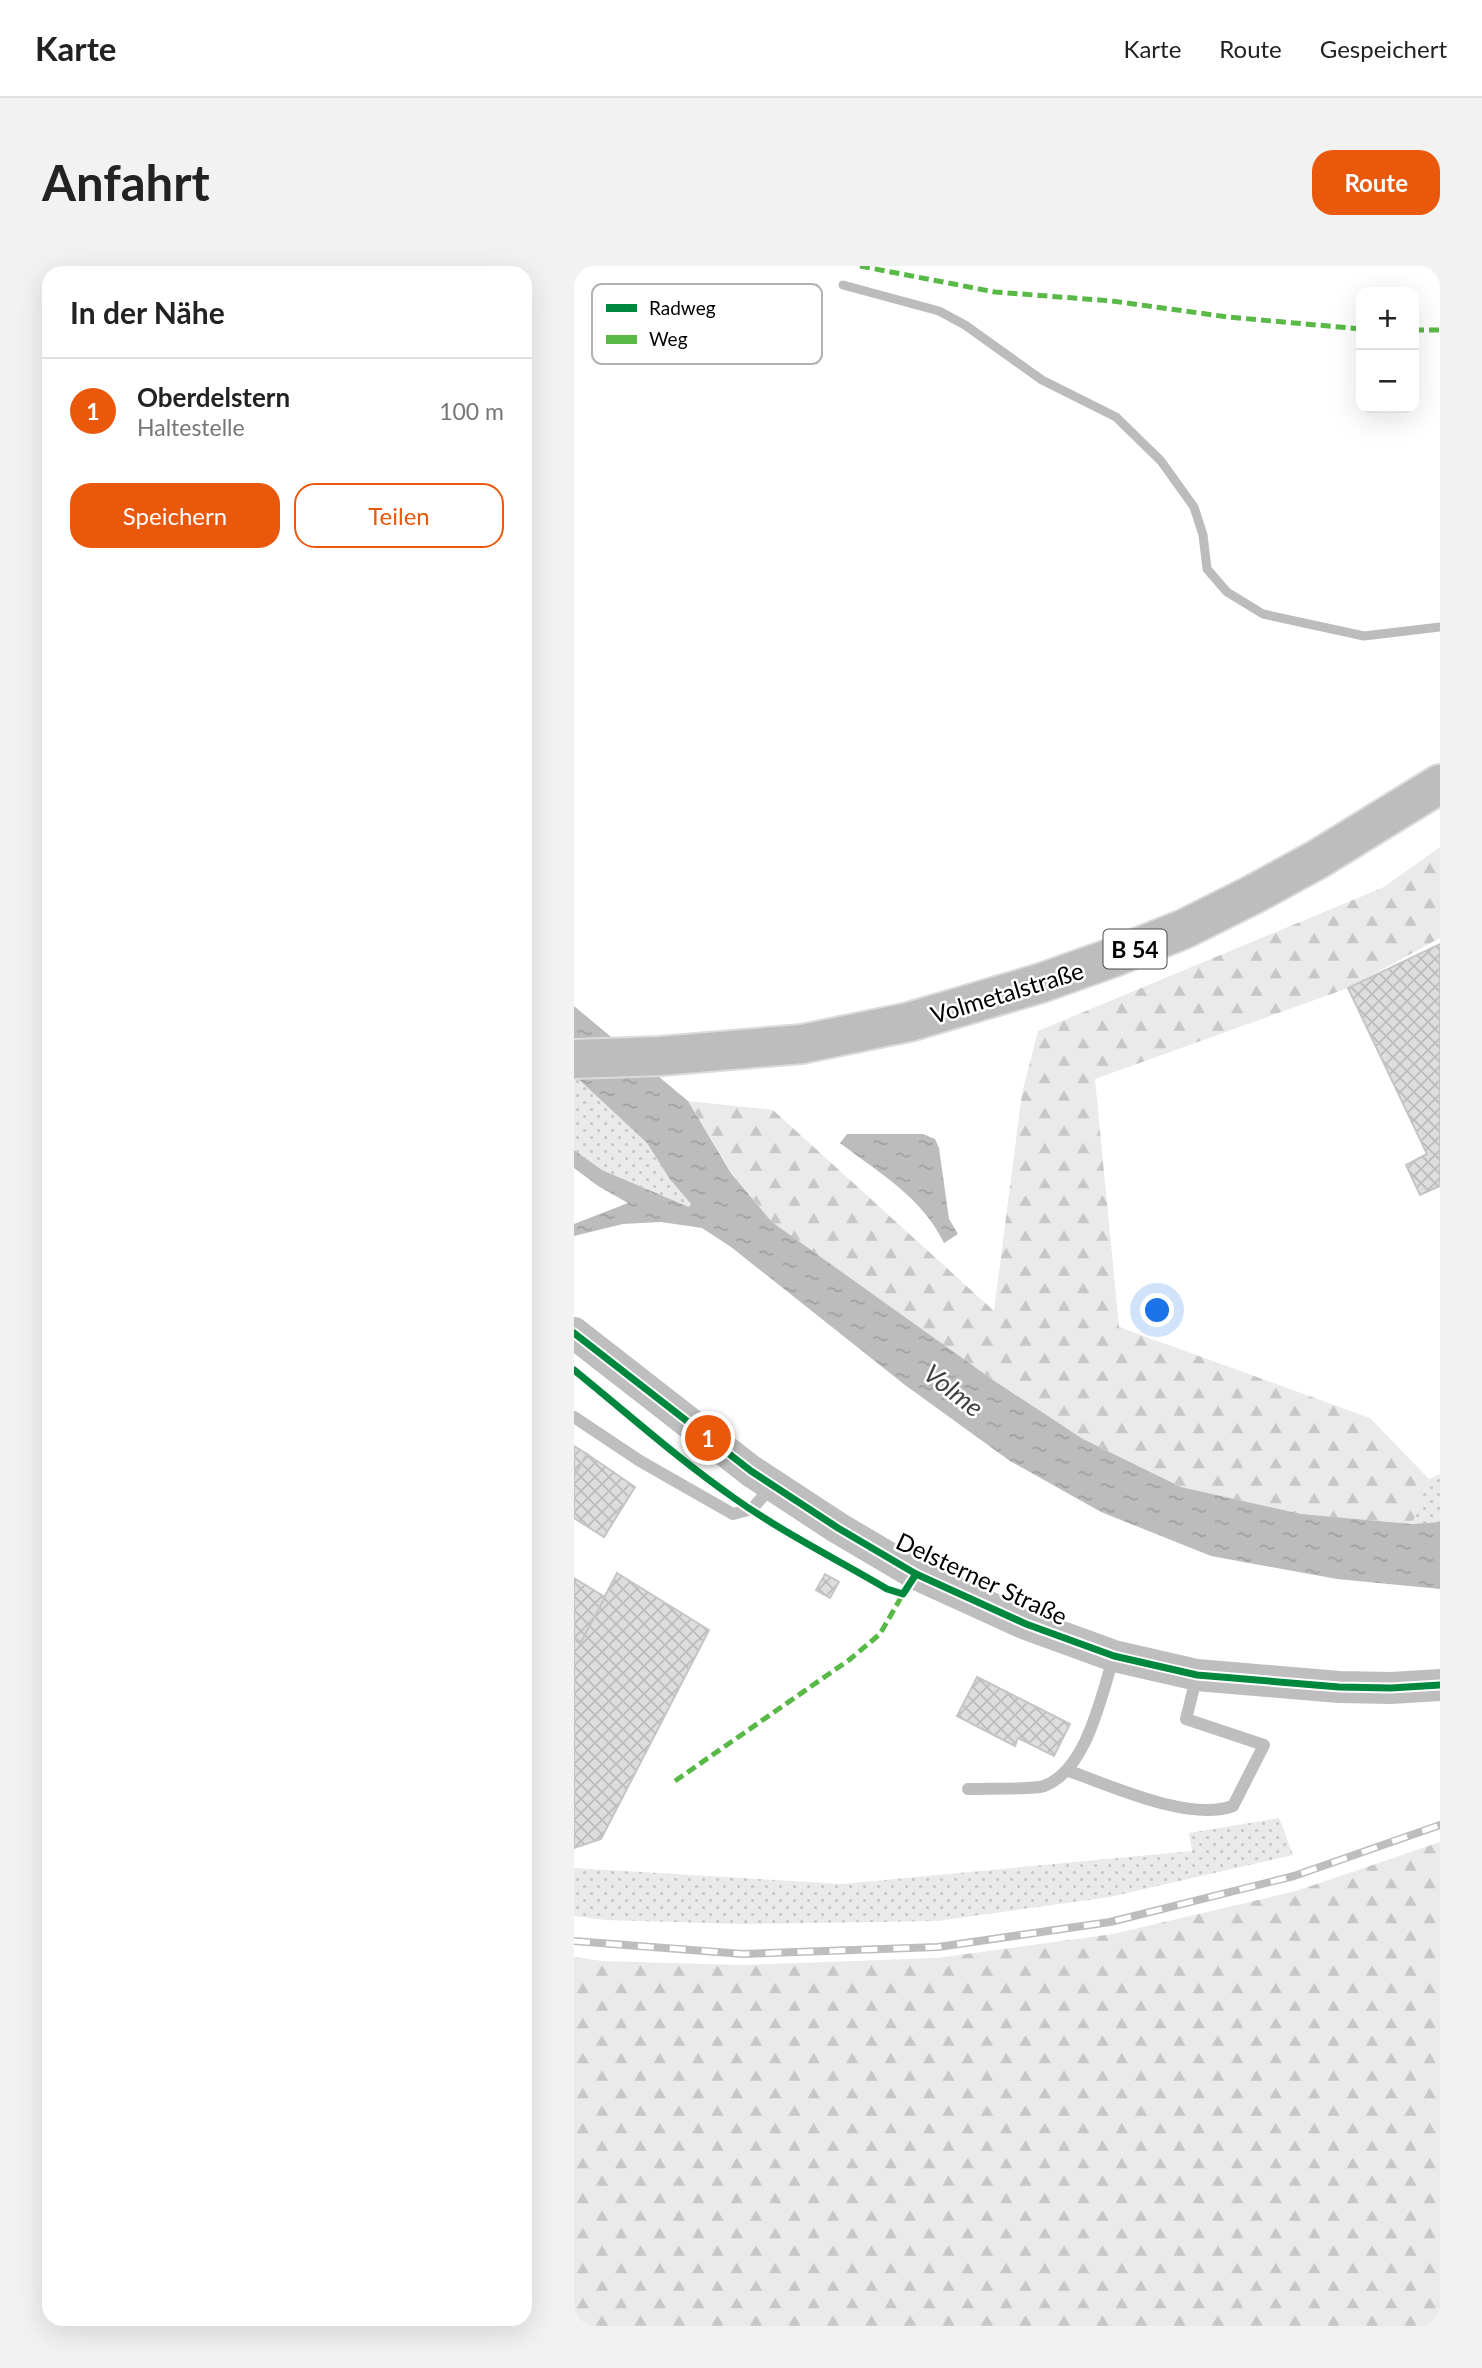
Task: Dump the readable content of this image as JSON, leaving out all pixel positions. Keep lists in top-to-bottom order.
{
  "streets": {
    "main road": ["B 54", "Volmetalstraße"],
    "street": ["Delsterner Straße"]
  },
  "water": ["Volme"],
  "legend": ["Radweg", "Weg"],
  "page": {
    "header": "Karte",
    "nav": ["Karte", "Route", "Gespeichert"],
    "buttons": [
      "Route",
      ["Speichern", "Teilen"]
    ],
    "title": "Anfahrt",
    "heading": "In der Nähe",
    "map_buttons": ["+", "−"],
    "list": [
      {
        "mark": "1",
        "name": "Oberdelstern",
        "note": "Haltestelle",
        "value": "100 m"
      }
    ],
    "pins": "1"
  }
}
